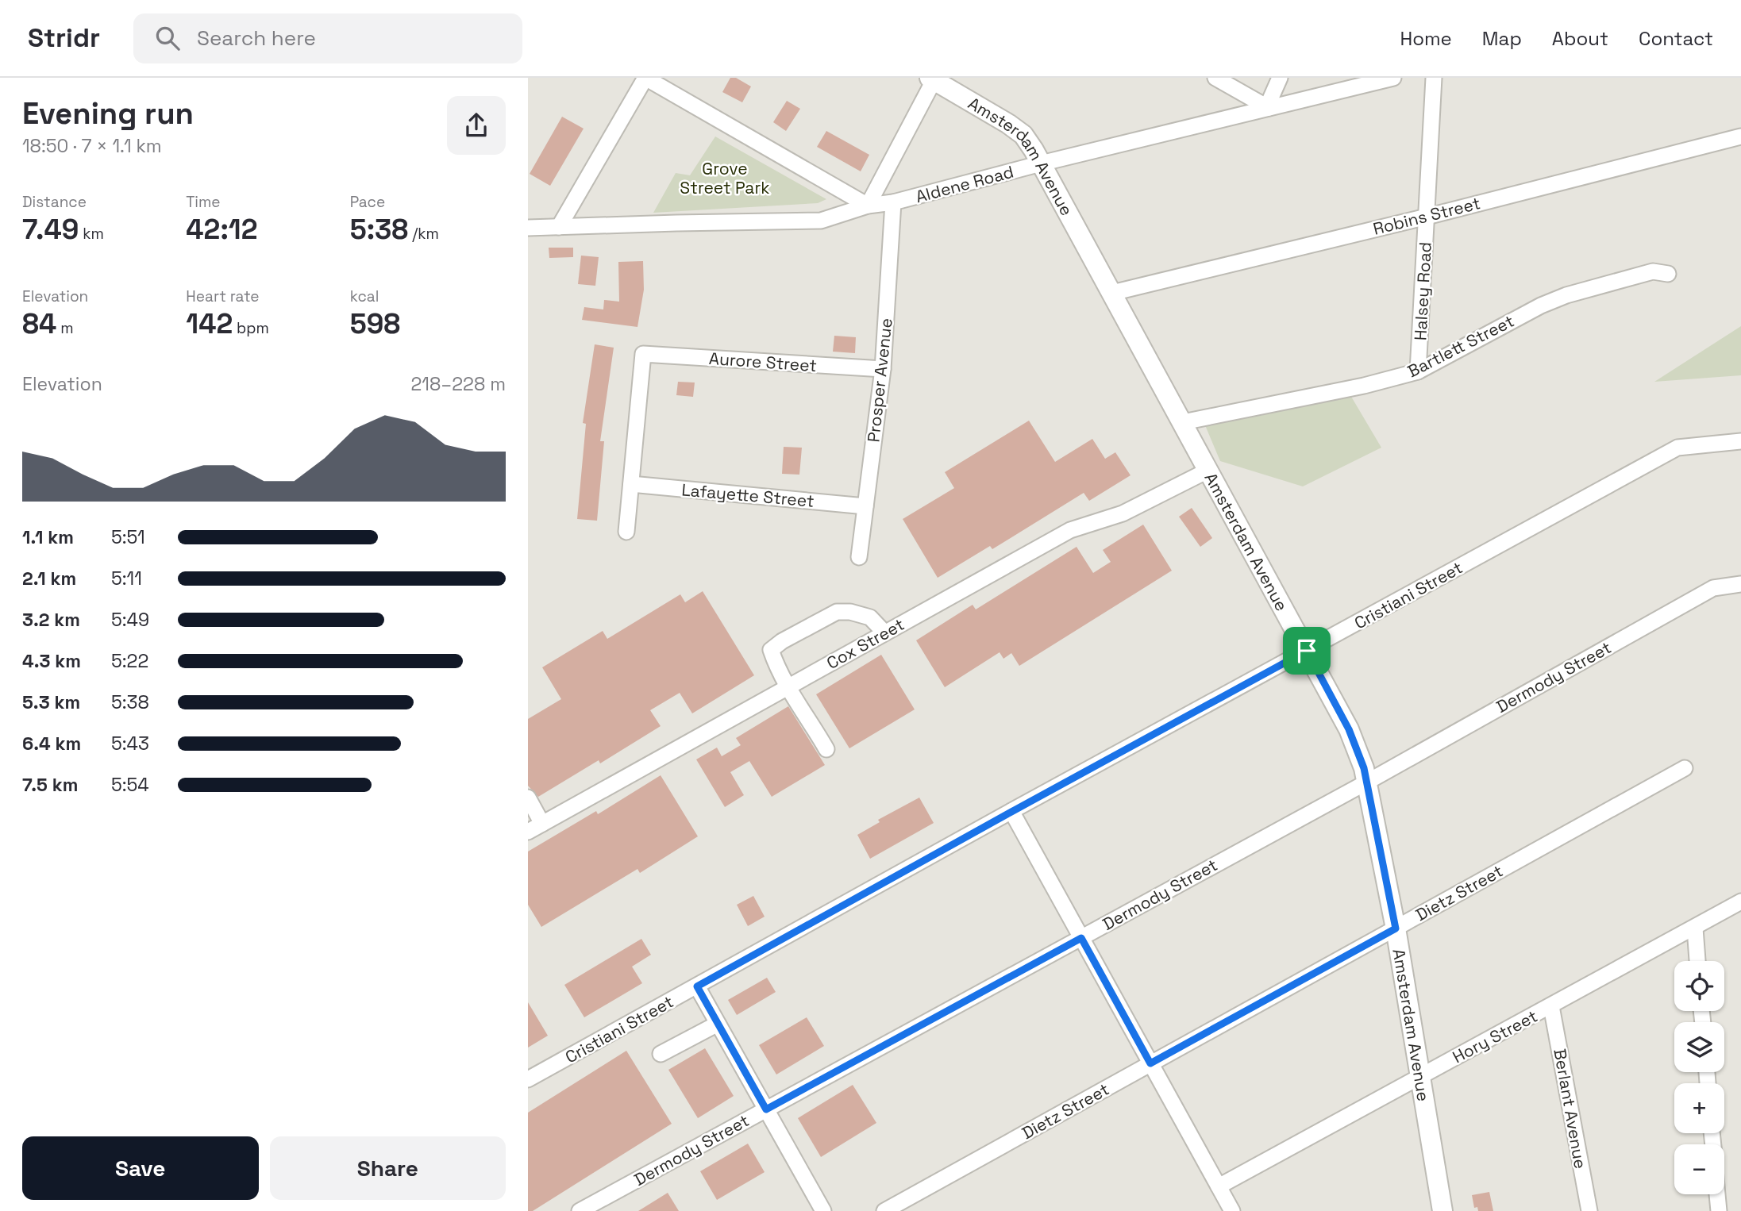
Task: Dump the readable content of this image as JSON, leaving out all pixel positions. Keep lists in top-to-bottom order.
{
  "streets": {
    "main road": ["Amsterdam Avenue"],
    "street": [
      "Aldene Road",
      "Robins Street",
      "Halsey Road",
      "Bartlett Street",
      "Aurore Street",
      "Prosper Avenue",
      "Lafayette Street",
      "Cristiani Street",
      "Cox Street",
      "Dermody Street",
      "Dietz Street",
      "Hory Street",
      "Berlant Avenue"
    ]
  },
  "crossings": [
    ["Amsterdam Avenue", "Aldene Road"],
    ["Amsterdam Avenue", "Robins Street"],
    ["Amsterdam Avenue", "Bartlett Street"],
    ["Amsterdam Avenue", "Cristiani Street"],
    ["Amsterdam Avenue", "Cox Street"],
    ["Amsterdam Avenue", "Dermody Street"],
    ["Amsterdam Avenue", "Dietz Street"],
    ["Amsterdam Avenue", "Hory Street"],
    ["Aldene Road", "Prosper Avenue"],
    ["Robins Street", "Halsey Road"],
    ["Halsey Road", "Bartlett Street"],
    ["Aurore Street", "Prosper Avenue"],
    ["Aurore Street", "Lafayette Street"],
    ["Prosper Avenue", "Lafayette Street"],
    ["Hory Street", "Berlant Avenue"]
  ],
  "parks": ["Grove Street Park"],
  "page": {
    "header": "Stridr",
    "search": "Search here",
    "nav": [
      "Home",
      "Map",
      "About",
      "Contact"
    ],
    "heading": ["Evening run", "18:50 · 7 × 1.1 km"],
    "stats": [
      ["Distance", "7.49 km"],
      ["Time", "42:12"],
      ["Pace", "5:38 /km"],
      ["Elevation", "84 m"],
      ["Heart rate", "142 bpm"],
      ["kcal", "598"]
    ],
    "chart": ["Elevation", "218–228 m"],
    "list": [
      {
        "name": "1.1 km",
        "note": "5:51"
      },
      {
        "name": "2.1 km",
        "note": "5:11"
      },
      {
        "name": "3.2 km",
        "note": "5:49"
      },
      {
        "name": "4.3 km",
        "note": "5:22"
      },
      {
        "name": "5.3 km",
        "note": "5:38"
      },
      {
        "name": "6.4 km",
        "note": "5:43"
      },
      {
        "name": "7.5 km",
        "note": "5:54"
      }
    ],
    "map_buttons": ["+", "−"],
    "buttons": ["Save", "Share"]
  }
}
